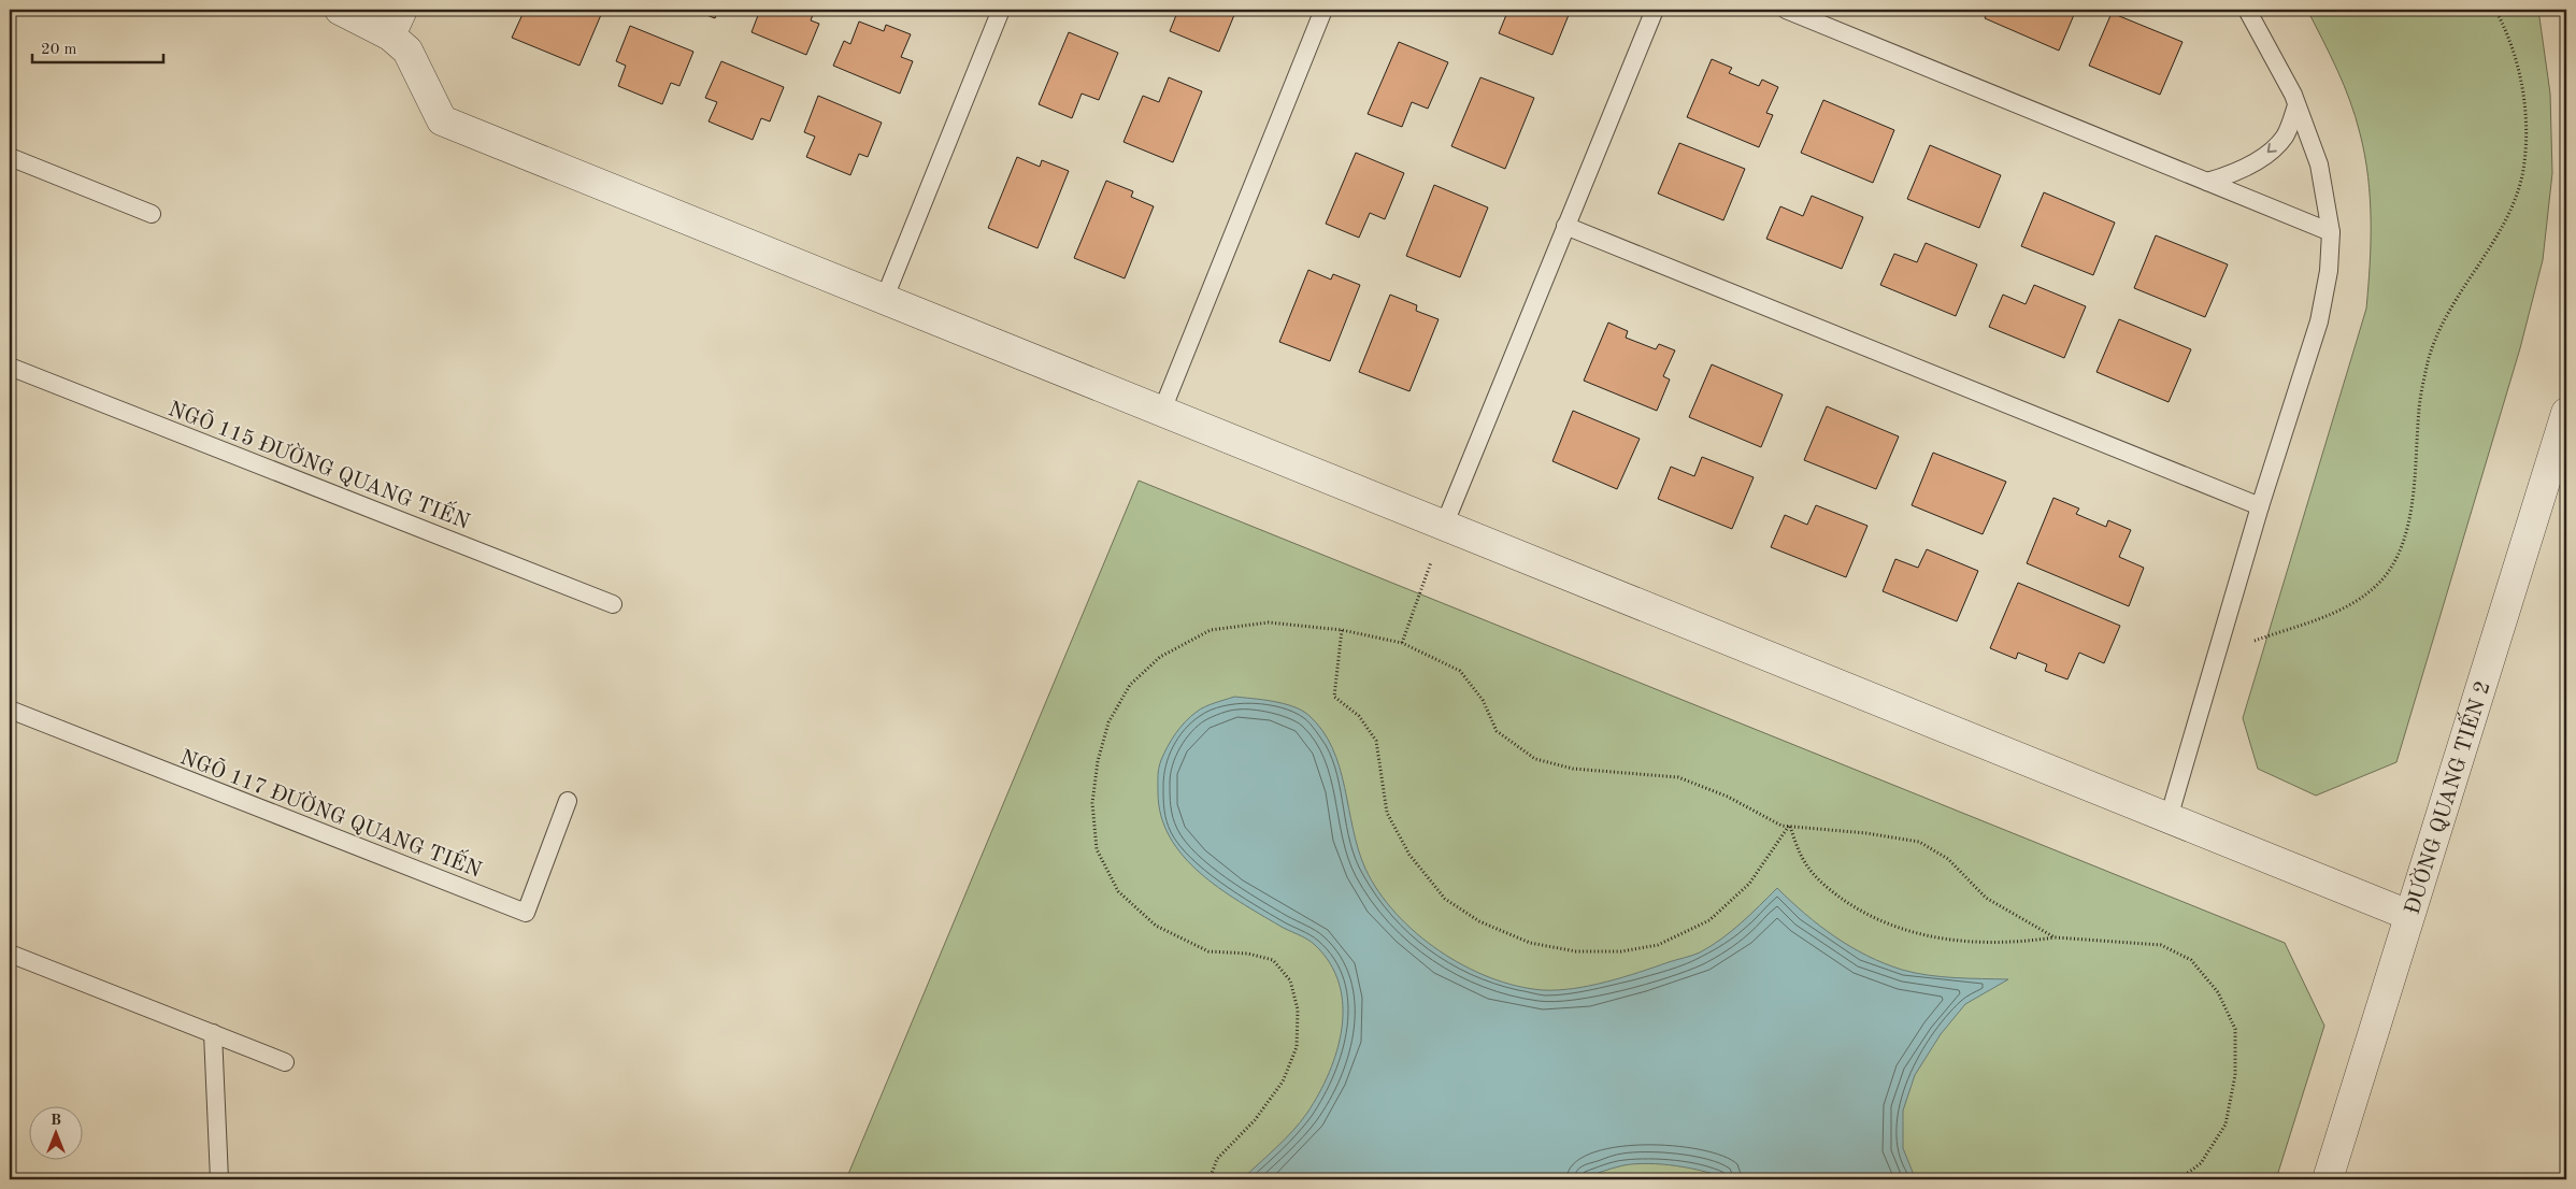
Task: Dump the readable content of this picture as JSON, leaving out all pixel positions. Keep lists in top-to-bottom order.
{
  "streets": {
    "street": ["ĐƯỜNG QUANG TIẾN 2"],
    "lane": ["NGÕ 115 ĐƯỜNG QUANG TIẾN", "NGÕ 117 ĐƯỜNG QUANG TIẾN"]
  },
  "scale_bar": "20 m",
  "north": "top"
}
